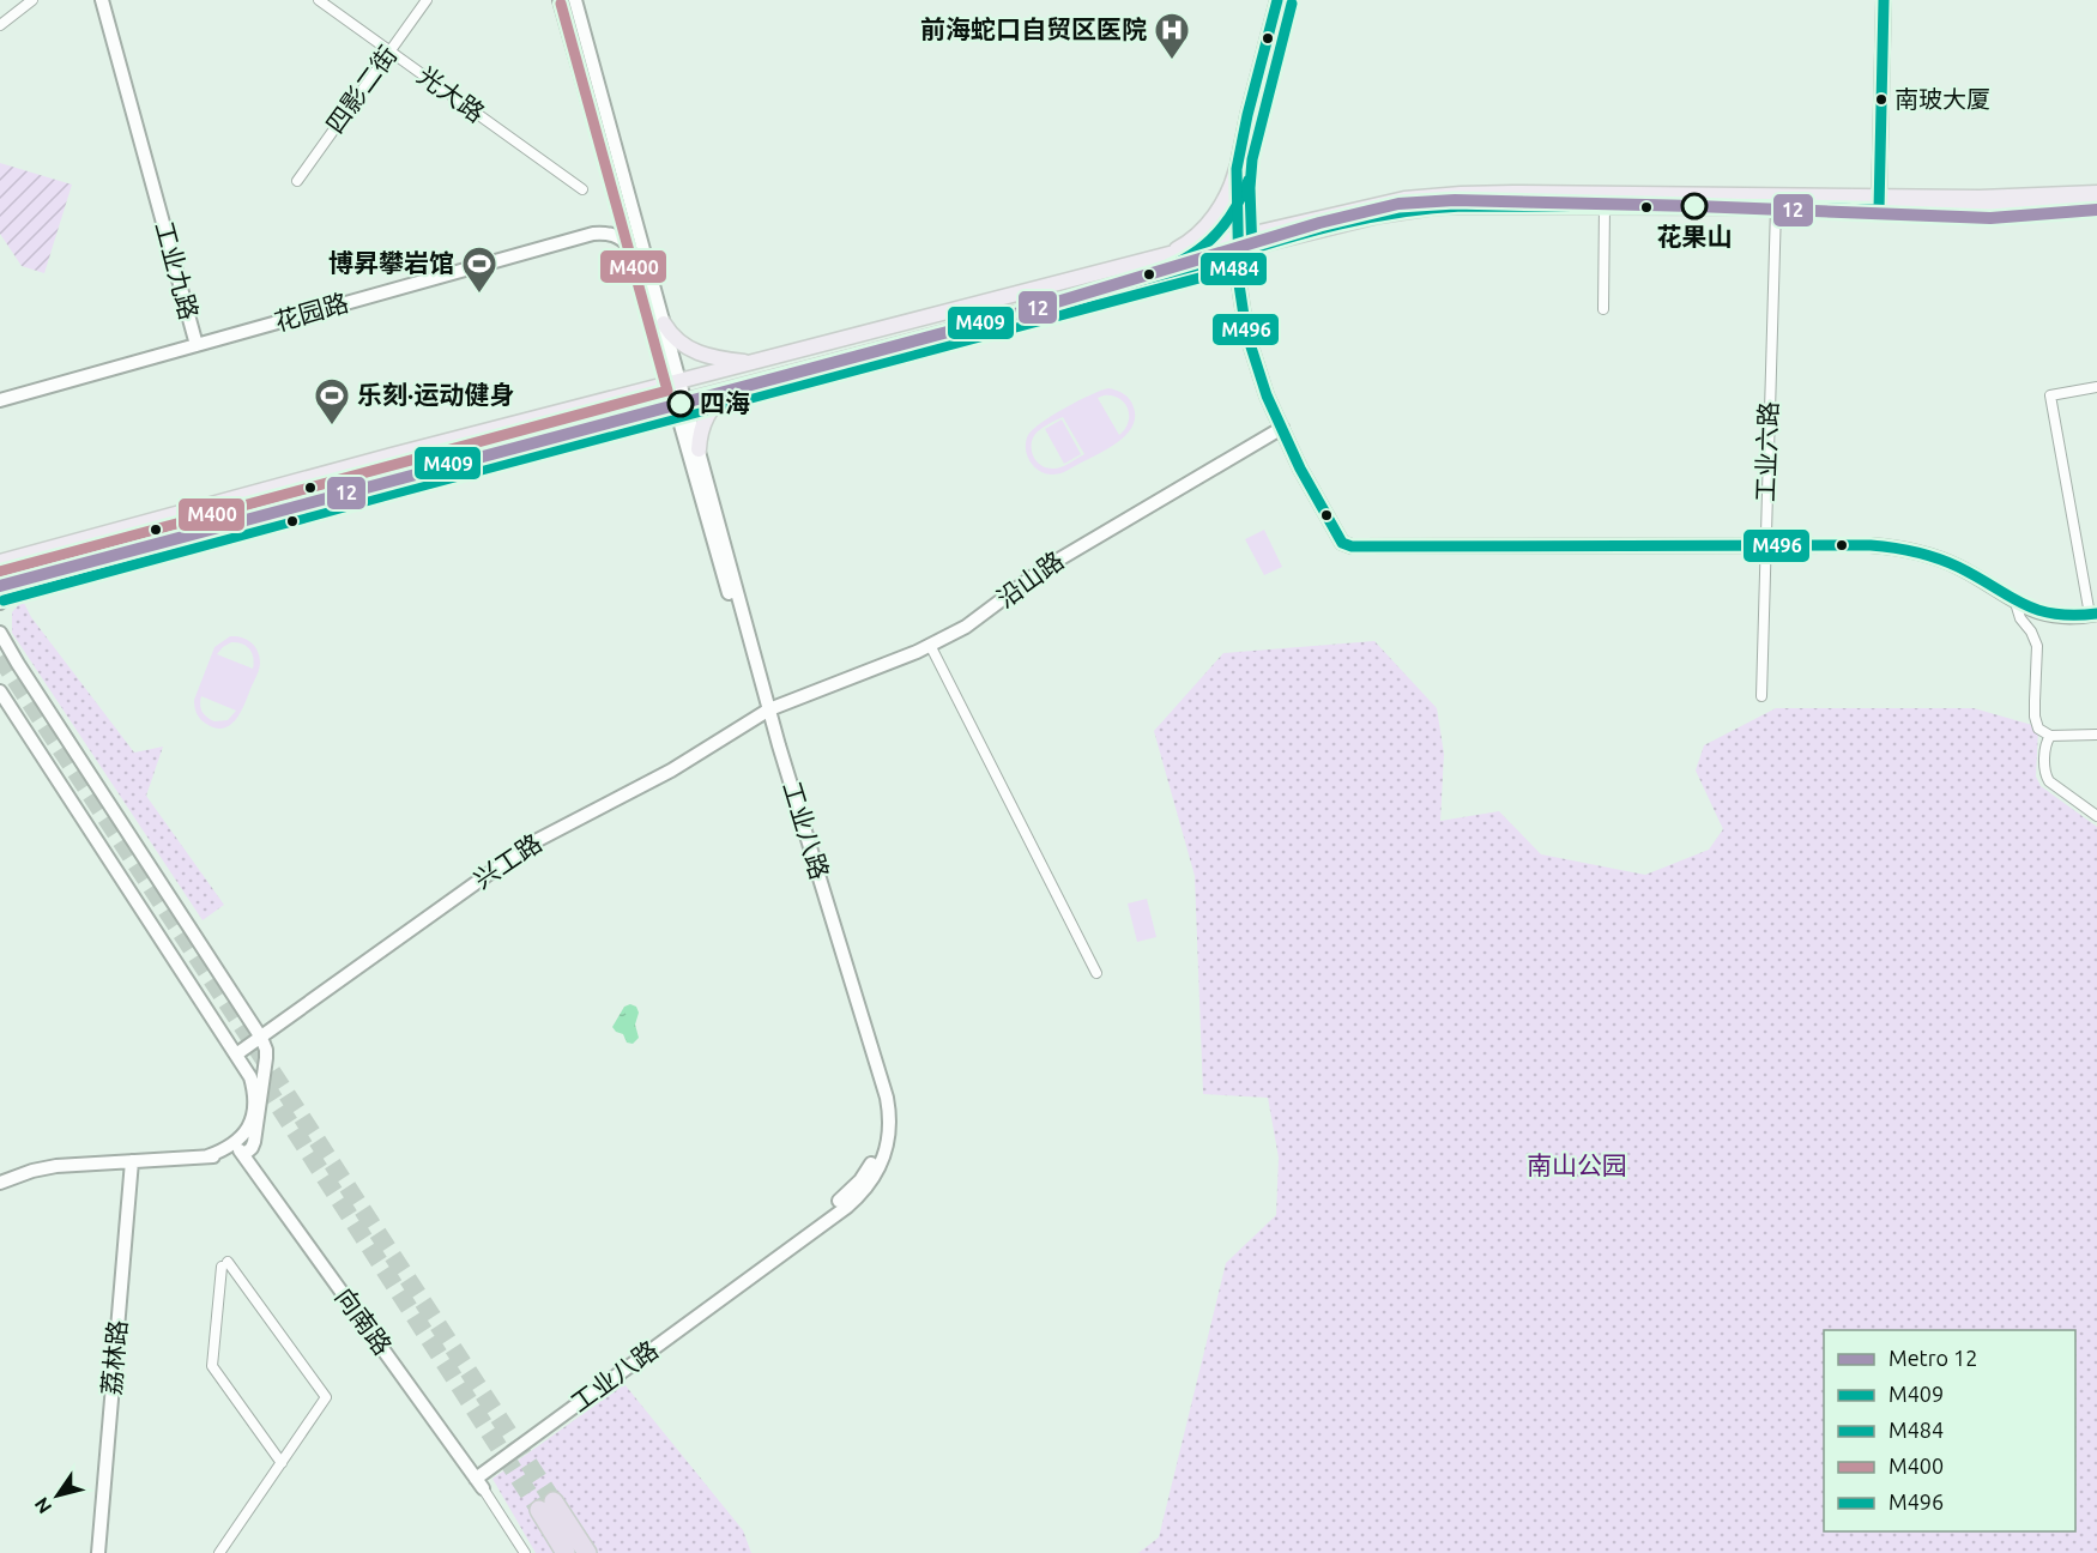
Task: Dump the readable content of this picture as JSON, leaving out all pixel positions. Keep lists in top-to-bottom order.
{
  "streets": {
    "street": [
      "四影二街",
      "光大路",
      "工业九路",
      "花园路",
      "工业六路",
      "沿山路",
      "工业八路",
      "兴工路",
      "向南路",
      "荔林路"
    ]
  },
  "crossings": [
    ["四影二街", "光大路"],
    ["工业九路", "花园路"],
    ["沿山路", "工业八路"],
    ["沿山路", "兴工路"],
    ["工业八路", "兴工路"],
    ["工业八路", "向南路"]
  ],
  "parks": ["南山公园"],
  "places": {
    "hospital": ["前海蛇口自贸区医院"],
    "other": ["南玻大厦", "花果山", "四海"],
    "sports": ["博昇攀岩馆", "乐刻·运动健身"]
  },
  "lines": [
    "transit line M409",
    "transit line M496",
    "transit line M484",
    "transit line M400",
    "metro line 12"
  ],
  "legend": [
    "Metro 12",
    "M409",
    "M484",
    "M400",
    "M496"
  ],
  "north": "bottom left"
}
